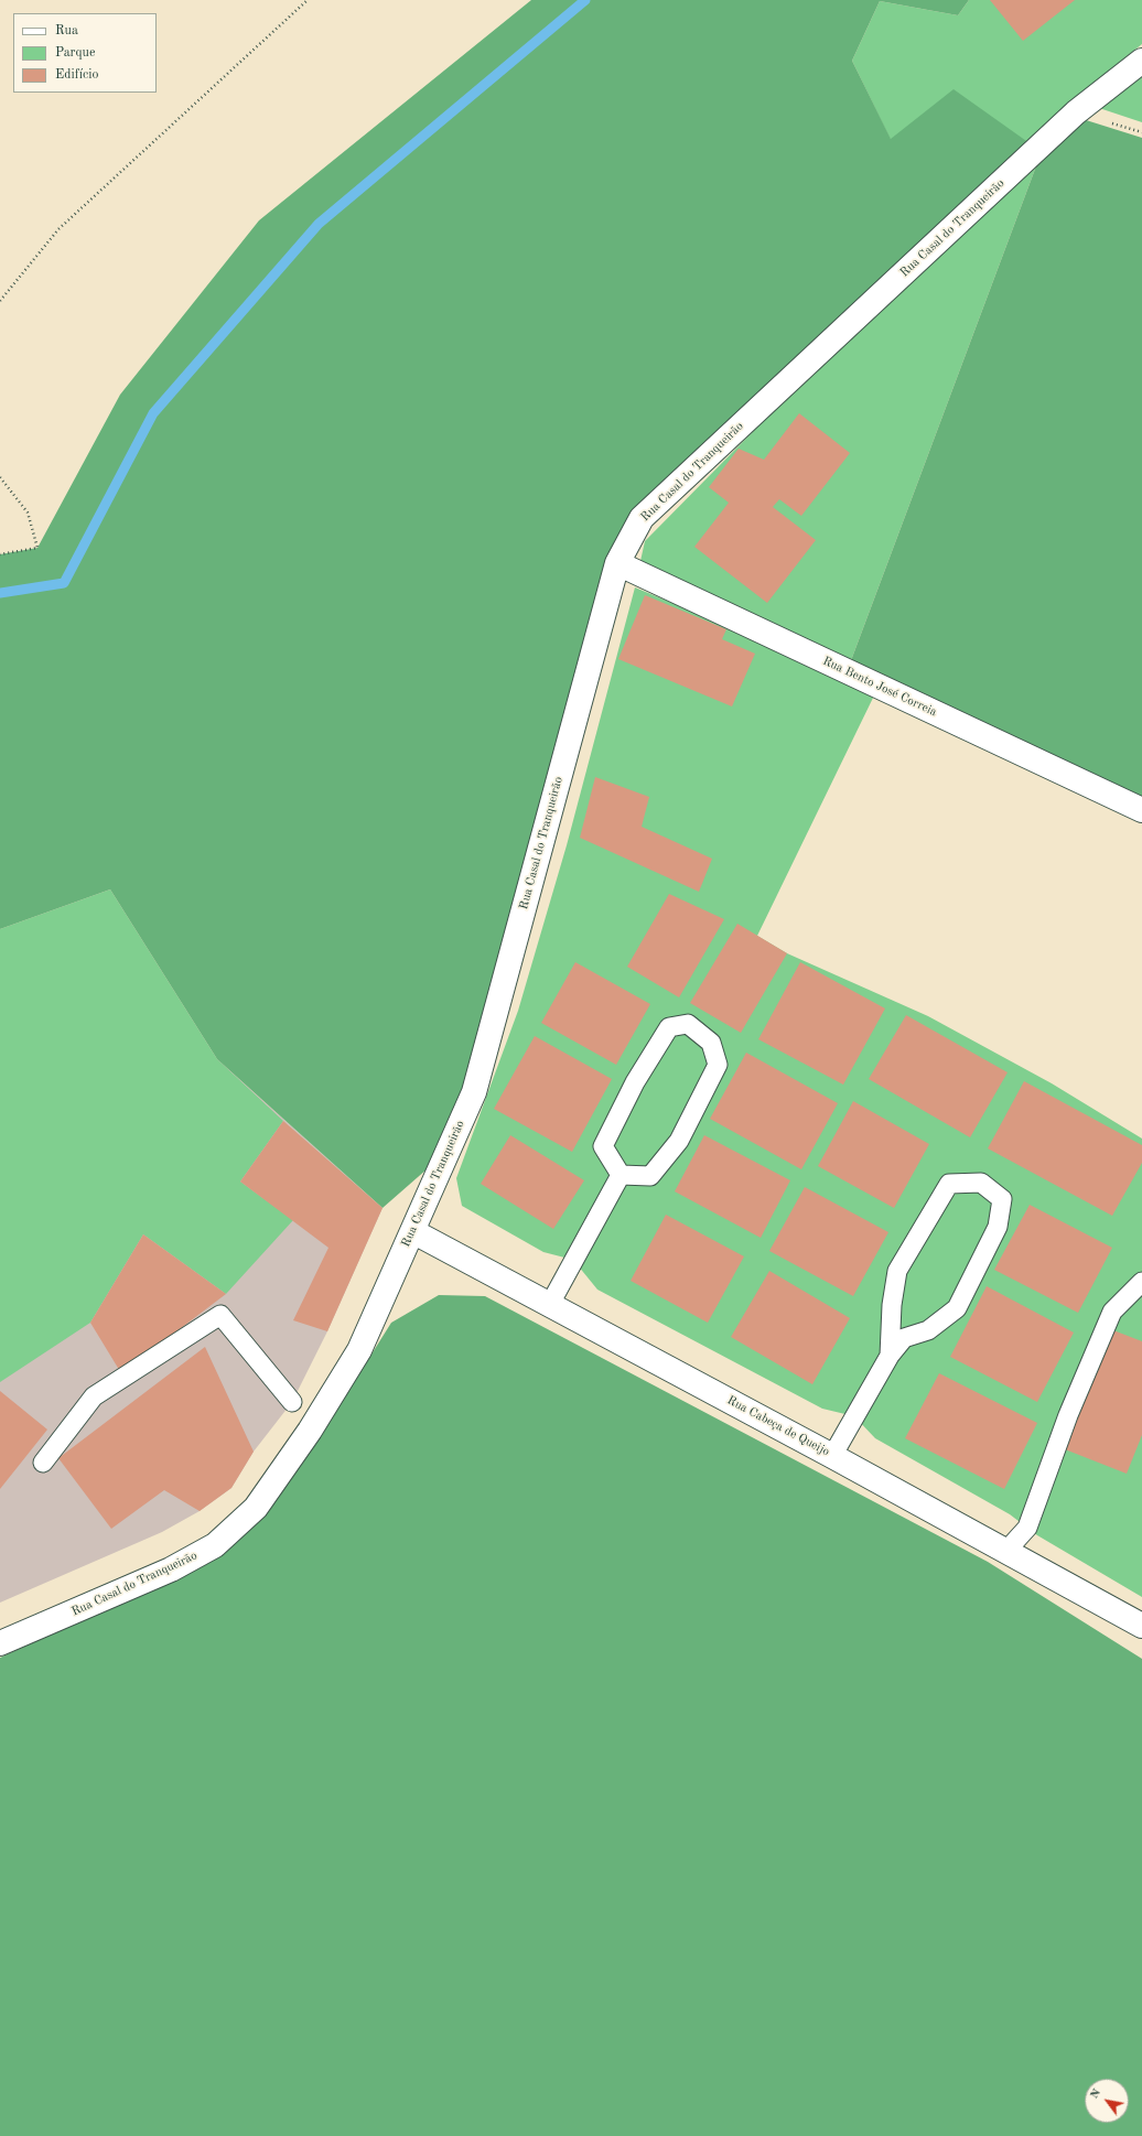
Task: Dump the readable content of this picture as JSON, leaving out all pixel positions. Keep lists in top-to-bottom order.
{
  "streets": {
    "street": ["Rua Casal do Tranqueirão", "Rua Bento José Correia", "Rua Cabeça de Queijo"]
  },
  "crossings": [
    ["Rua Casal do Tranqueirão", "Rua Bento José Correia"],
    ["Rua Casal do Tranqueirão", "Rua Cabeça de Queijo"]
  ],
  "legend": ["Rua", "Parque", "Edifício"],
  "north": "top left"
}
